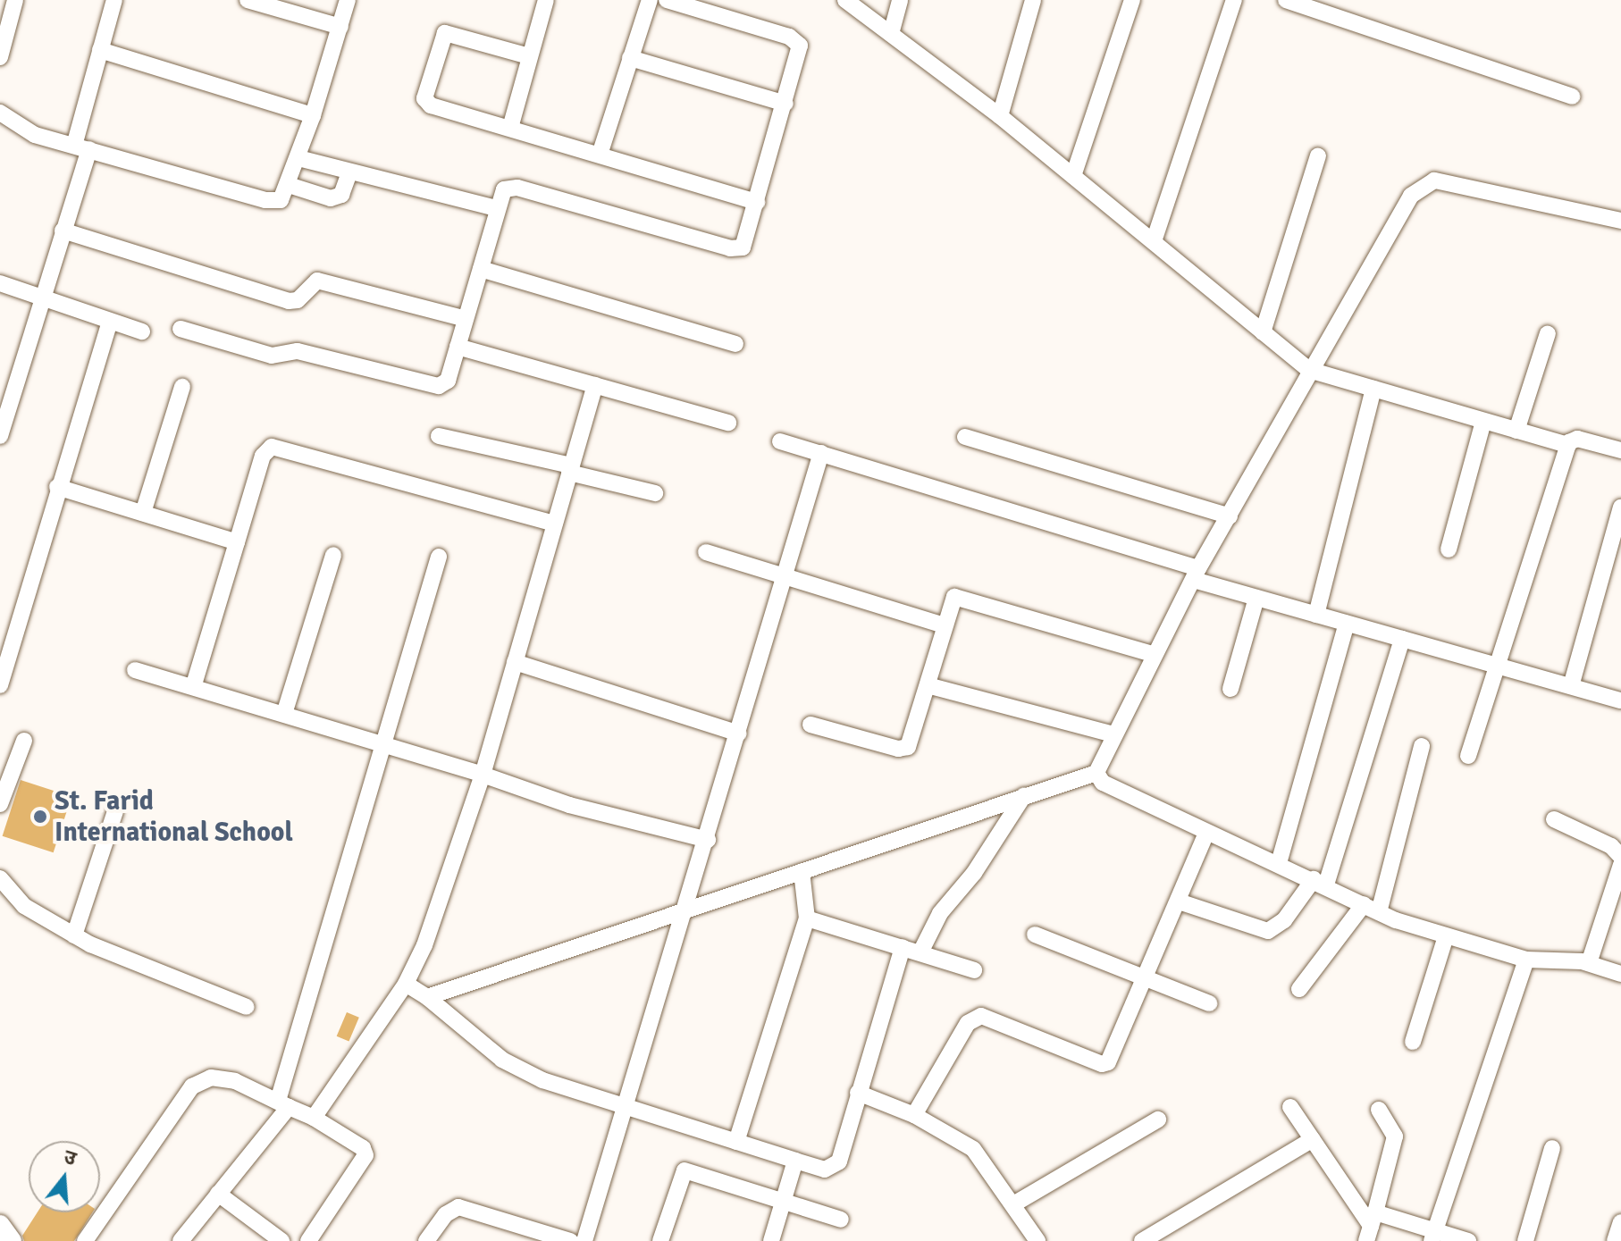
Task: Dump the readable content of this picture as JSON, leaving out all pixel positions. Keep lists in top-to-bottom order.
{
  "places": ["St. Farid International School"],
  "north": "top"
}
